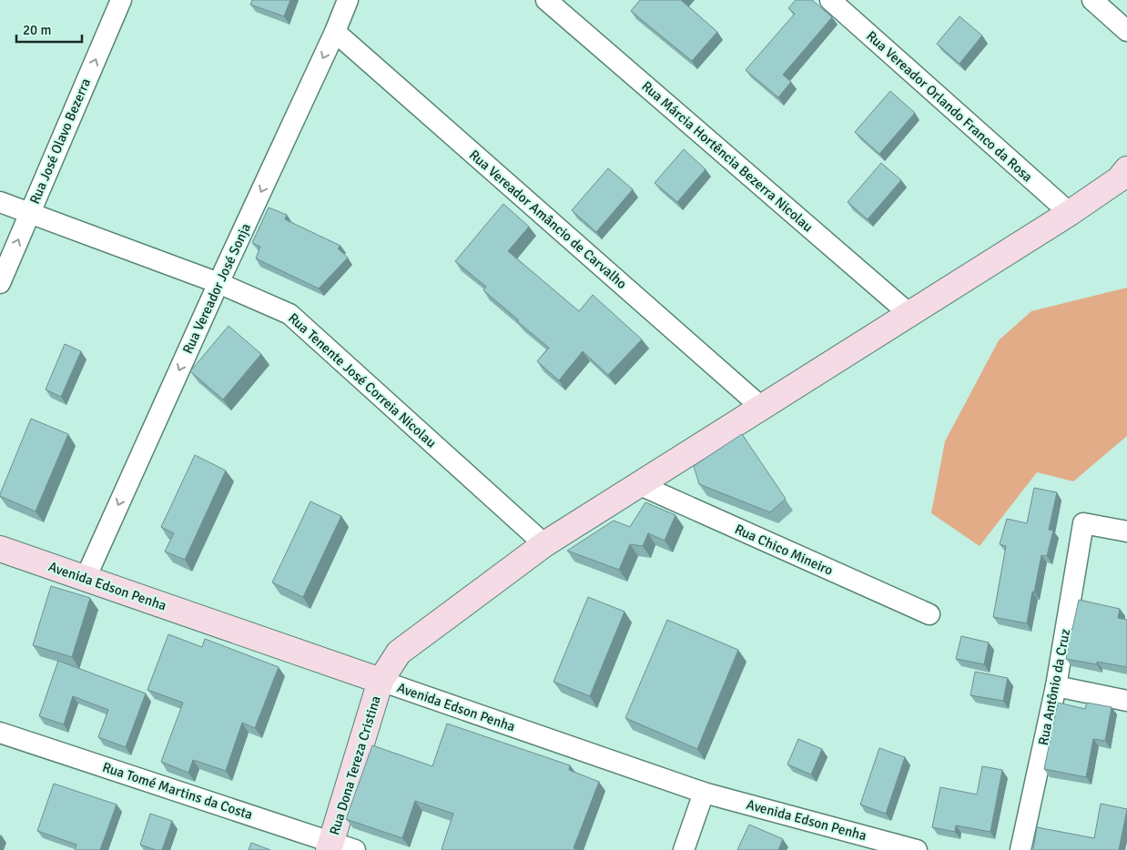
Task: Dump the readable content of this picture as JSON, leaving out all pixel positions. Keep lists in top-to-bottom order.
{
  "streets": {
    "street": [
      "Rua Vereador Orlando Franco da Rosa",
      "Rua José Olavo Bezerra",
      "Rua Márcia Hortência Bezerra Nicolau",
      "Rua Vereador Amâncio de Carvalho",
      "Rua Vereador José Sonja",
      "Rua Tenente José Correia Nicolau",
      "Rua Chico Mineiro",
      "Avenida Edson Penha",
      "Rua Antônio da Cruz",
      "Rua Dona Tereza Cristina",
      "Rua Tomé Martins da Costa"
    ]
  },
  "crossings": [
    ["Rua Vereador Orlando Franco da Rosa", "Rua Dona Tereza Cristina"],
    ["Rua José Olavo Bezerra", "Rua Tenente José Correia Nicolau"],
    ["Rua Márcia Hortência Bezerra Nicolau", "Rua Dona Tereza Cristina"],
    ["Rua Vereador Amâncio de Carvalho", "Rua Vereador José Sonja"],
    ["Rua Vereador Amâncio de Carvalho", "Rua Dona Tereza Cristina"],
    ["Rua Vereador José Sonja", "Rua Tenente José Correia Nicolau"],
    ["Rua Vereador José Sonja", "Avenida Edson Penha"],
    ["Rua Tenente José Correia Nicolau", "Rua Dona Tereza Cristina"],
    ["Rua Chico Mineiro", "Rua Dona Tereza Cristina"],
    ["Avenida Edson Penha", "Rua Dona Tereza Cristina"],
    ["Rua Dona Tereza Cristina", "Rua Tomé Martins da Costa"]
  ],
  "one_way": ["Rua José Olavo Bezerra", "Rua Vereador José Sonja"],
  "scale_bar": "20 m"
}
